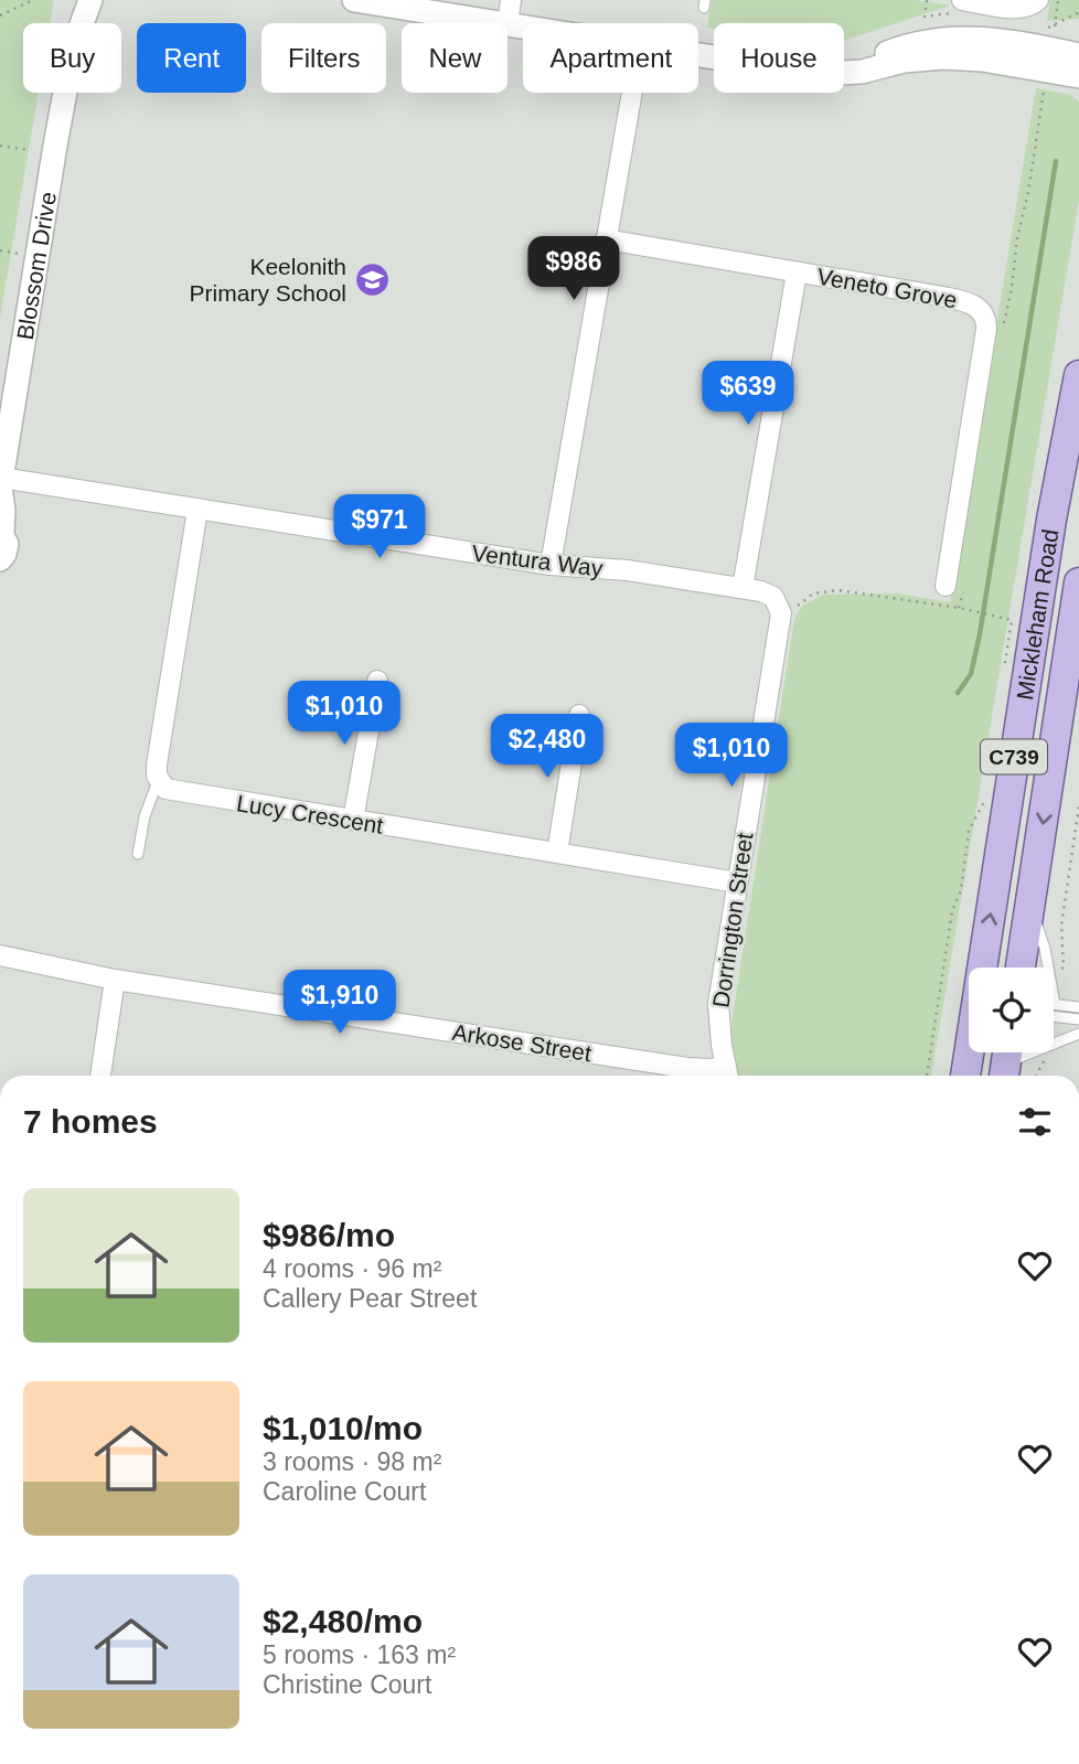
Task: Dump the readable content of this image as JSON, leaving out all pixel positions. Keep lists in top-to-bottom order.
{
  "streets": {
    "main road": ["Mickleham Road", "C739"],
    "street": [
      "Blossom Drive",
      "Veneto Grove",
      "Ventura Way",
      "Lucy Crescent",
      "Dorrington Street",
      "Arkose Street"
    ]
  },
  "crossings": [
    ["Blossom Drive", "Ventura Way"],
    ["Ventura Way", "Dorrington Street"],
    ["Lucy Crescent", "Dorrington Street"],
    ["Dorrington Street", "Arkose Street"]
  ],
  "places": {
    "school or university": ["Keelonith Primary School"]
  },
  "page": {
    "chip": [
      "Buy",
      "Rent",
      "Filters",
      "New",
      "Apartment",
      "House"
    ],
    "price": [
      "$986",
      "$639",
      "$971",
      "$1,010",
      "$2,480",
      "$1,010",
      "$1,910"
    ],
    "heading": "7 homes",
    "list": [
      {
        "name": "$986/mo",
        "note": "4 rooms · 96 m² · Callery Pear Street"
      },
      {
        "name": "$1,010/mo",
        "note": "3 rooms · 98 m² · Caroline Court"
      },
      {
        "name": "$2,480/mo",
        "note": "5 rooms · 163 m² · Christine Court"
      }
    ]
  }
}
